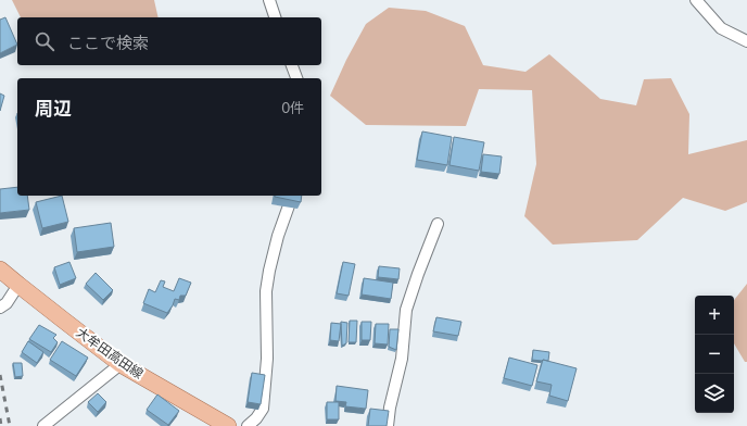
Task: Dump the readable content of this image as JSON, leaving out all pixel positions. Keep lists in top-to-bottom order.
{
  "streets": {
    "main road": ["大牟田高田線"]
  },
  "page": {
    "search": "ここで検索",
    "heading": ["周辺", "0件"],
    "map_buttons": ["+", "−"]
  }
}
